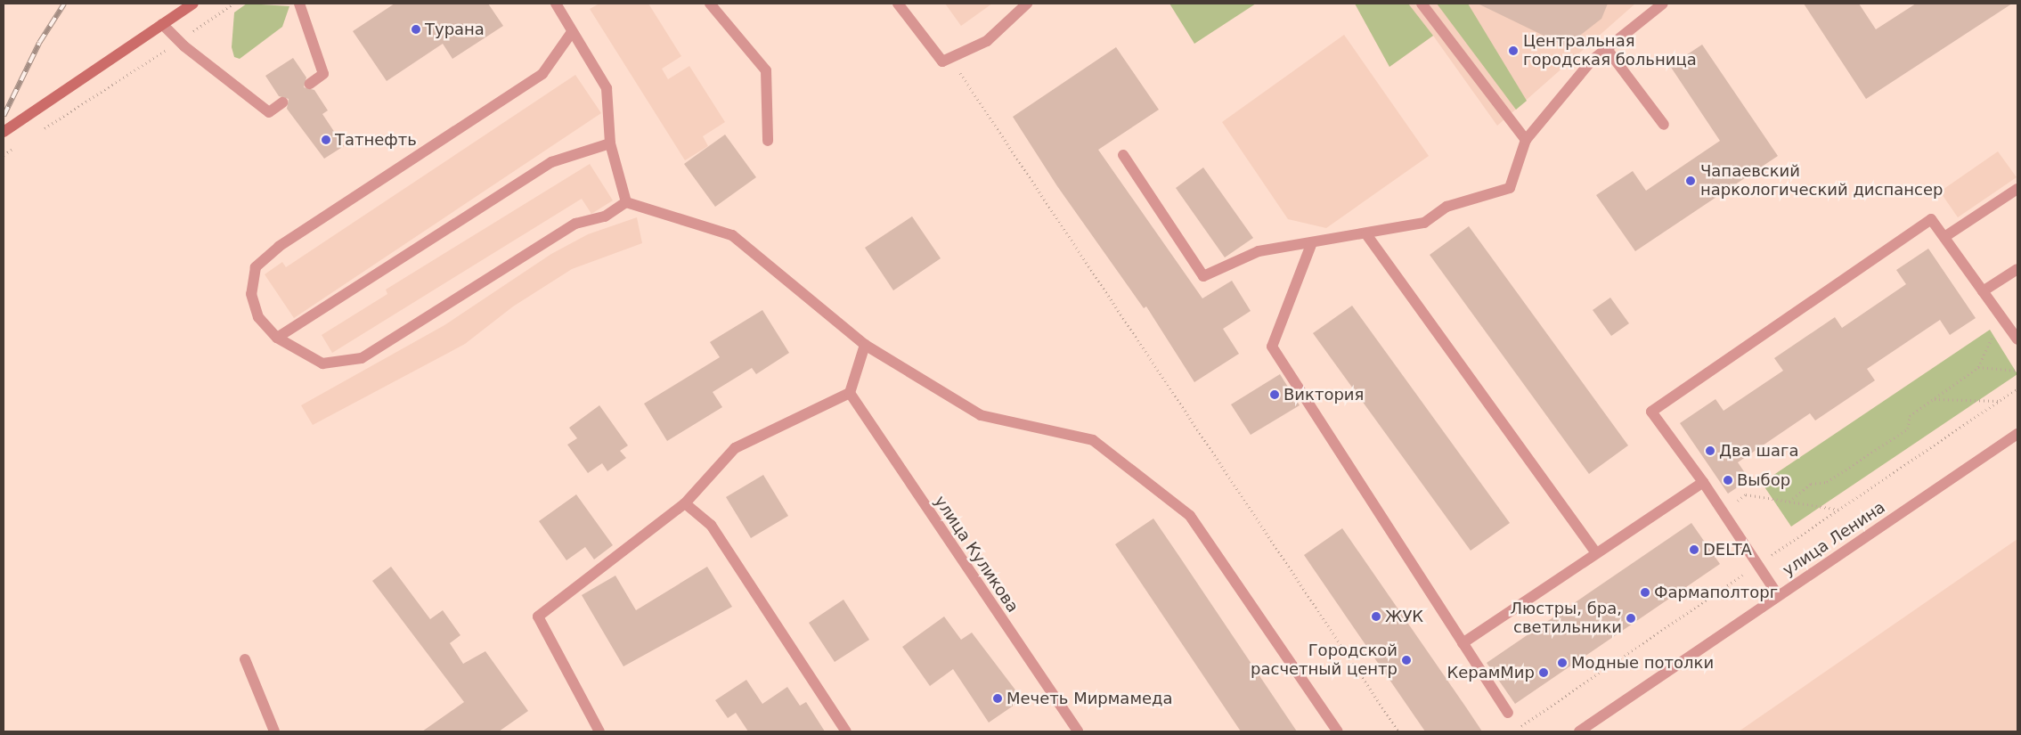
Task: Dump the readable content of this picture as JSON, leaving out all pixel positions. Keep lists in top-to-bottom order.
{
  "streets": {
    "street": ["улица Ленина", "улица Куликова"]
  },
  "places": [
    "Турана",
    "Центральная городская больница",
    "Татнефть",
    "Чапаевский наркологический диспансер",
    "Виктория",
    "Два шага",
    "Выбор",
    "DELTA",
    "Фармаполторг",
    "ЖУК",
    "Люстры, бра, светильники",
    "Городской расчетный центр",
    "Модные потолки",
    "КерамМир",
    "Мечеть Мирмамеда"
  ]
}
